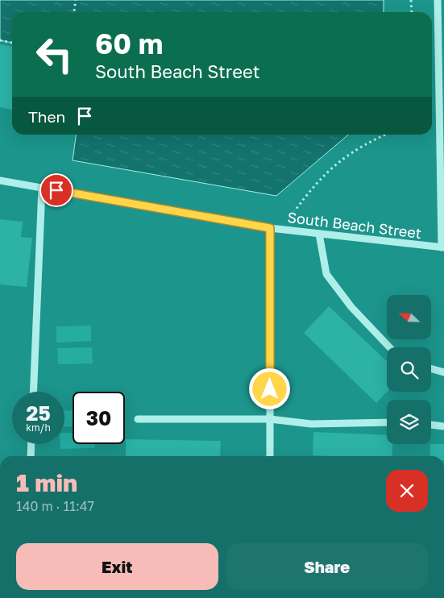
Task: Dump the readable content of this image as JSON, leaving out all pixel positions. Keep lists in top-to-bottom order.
{
  "streets": {
    "street": ["South Beach Street"]
  },
  "north": "top left",
  "page": {
    "turn": ["60 m", "South Beach Street"],
    "then": "Then",
    "speed": "25 km/h",
    "limit": "30",
    "heading": ["1 min", "140 m · 11:47"],
    "buttons": ["Exit", "Share"]
  }
}
